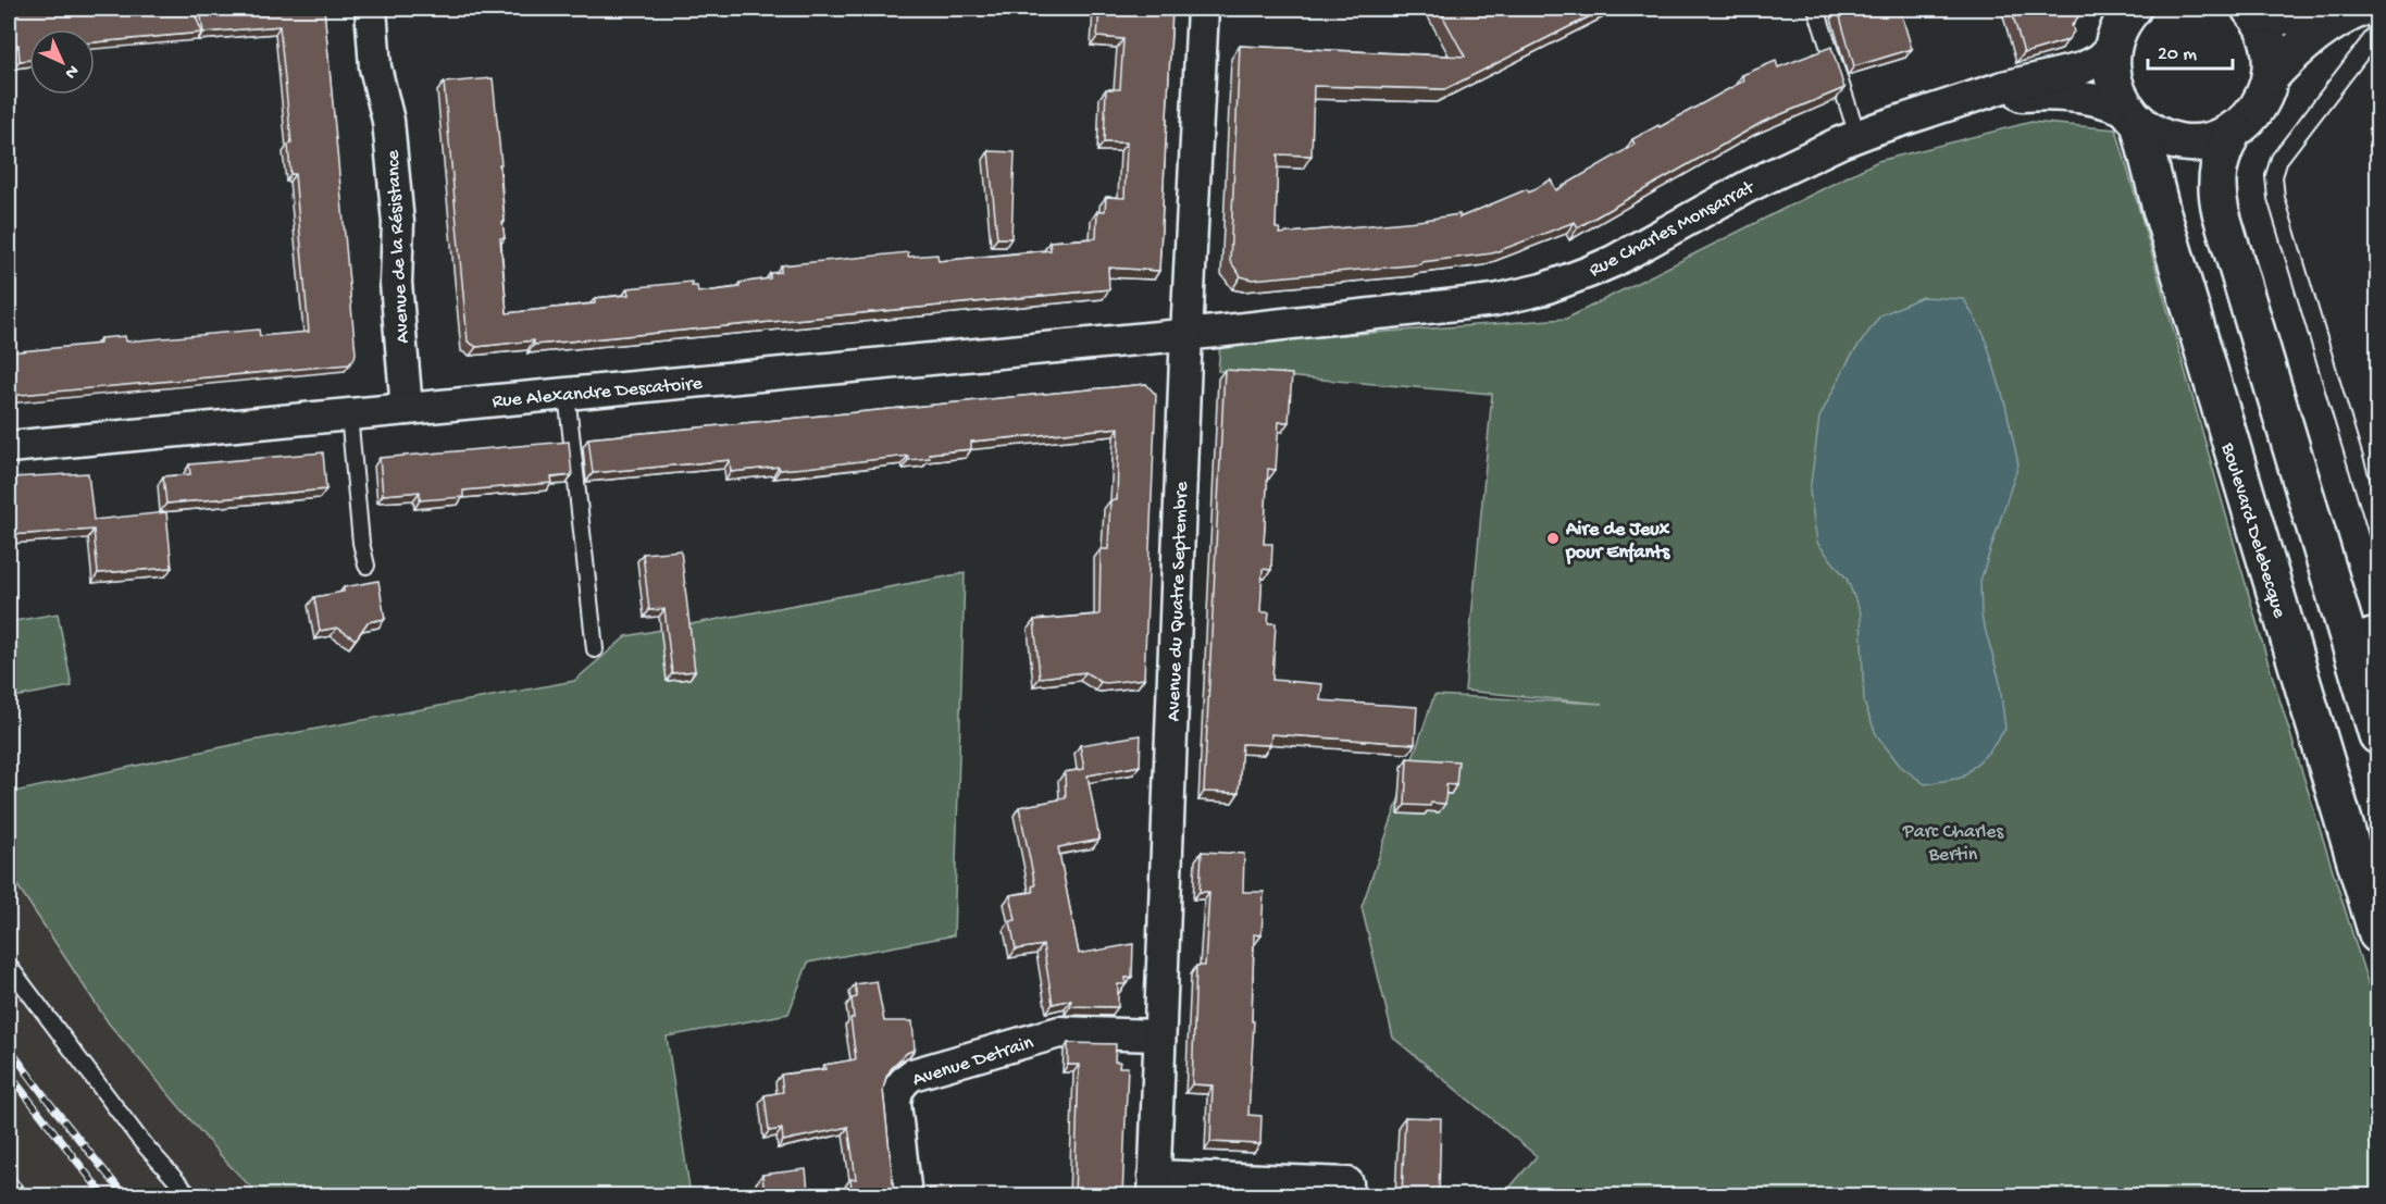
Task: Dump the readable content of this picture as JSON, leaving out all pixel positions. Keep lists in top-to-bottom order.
{
  "streets": {
    "main road": ["Boulevard Delebecque"],
    "street": [
      "Rue Charles Monsarrat",
      "Avenue de la Résistance",
      "Rue Alexandre Descatoire",
      "Avenue du Quatre Septembre",
      "Avenue Detrain"
    ]
  },
  "crossings": [
    ["Rue Charles Monsarrat", "Rue Alexandre Descatoire"],
    ["Rue Charles Monsarrat", "Boulevard Delebecque"],
    ["Rue Charles Monsarrat", "Avenue du Quatre Septembre"],
    ["Avenue de la Résistance", "Rue Alexandre Descatoire"],
    ["Rue Alexandre Descatoire", "Avenue du Quatre Septembre"],
    ["Avenue du Quatre Septembre", "Avenue Detrain"]
  ],
  "parks": ["Parc Charles Bertin"],
  "places": ["Aire de Jeux pour Enfants"],
  "scale_bar": "20 m",
  "north": "bottom right"
}
